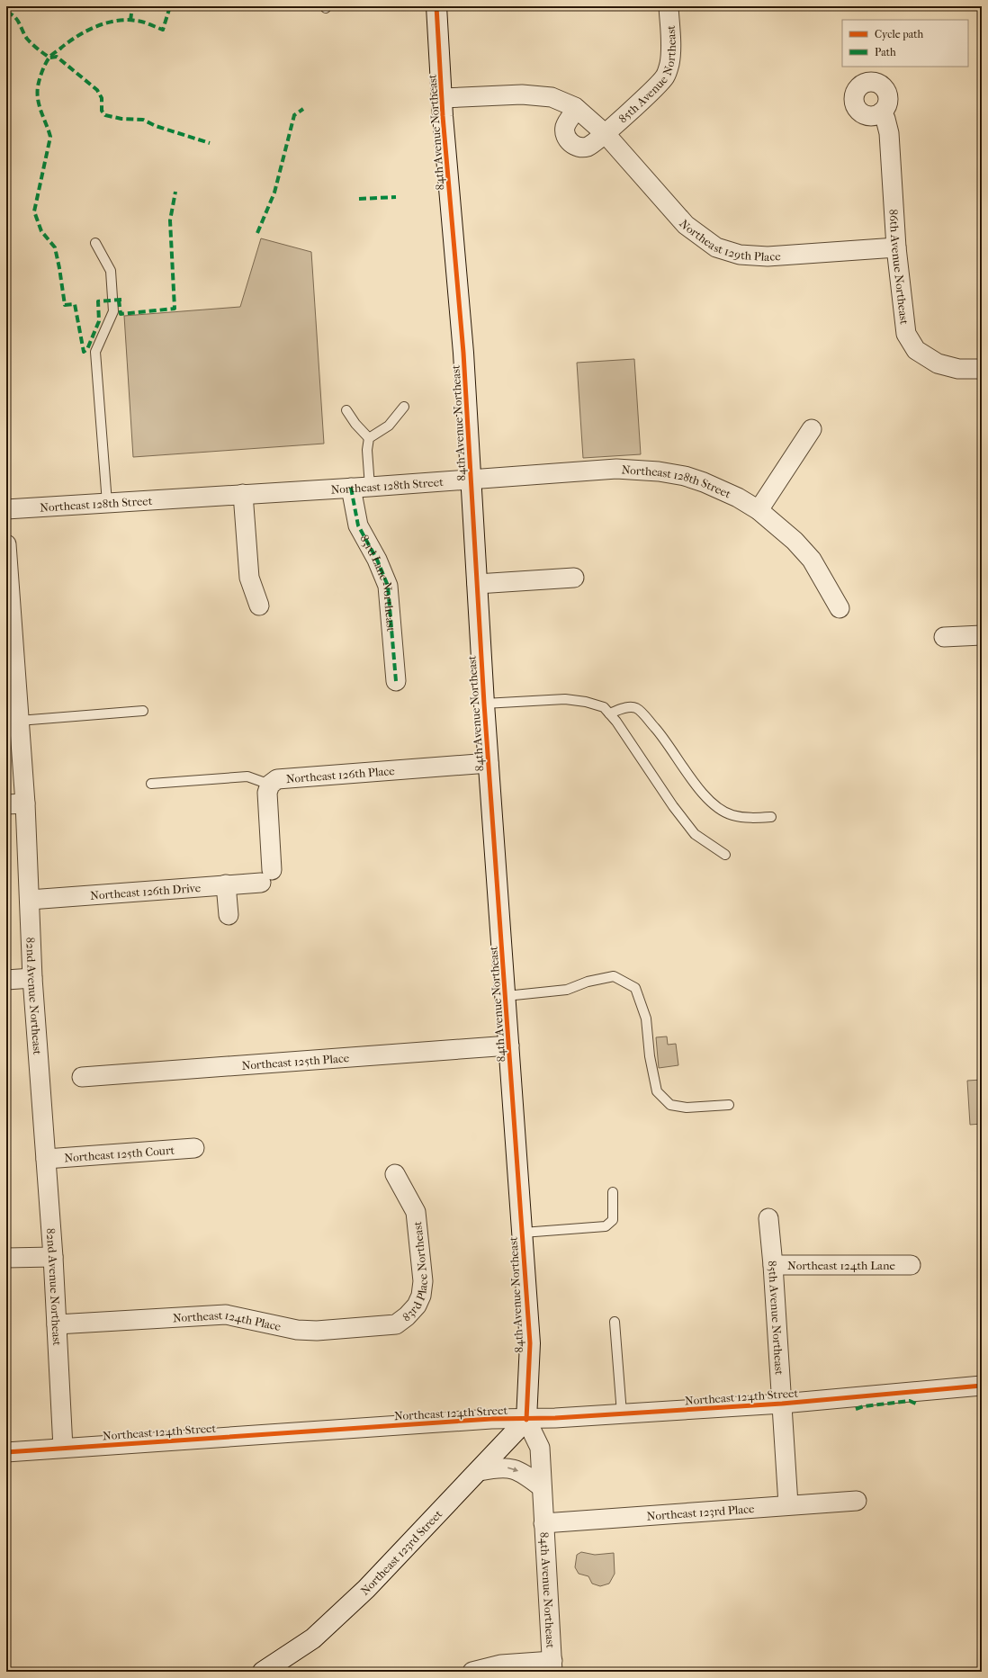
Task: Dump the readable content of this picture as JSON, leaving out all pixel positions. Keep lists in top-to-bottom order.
{
  "streets": {
    "street": [
      "85th Avenue Northeast",
      "84th Avenue Northeast",
      "Northeast 129th Place",
      "86th Avenue Northeast",
      "Northeast 128th Street",
      "83rd Lane Northeast",
      "Northeast 126th Place",
      "Northeast 126th Drive",
      "82nd Avenue Northeast",
      "Northeast 125th Place",
      "Northeast 125th Court",
      "Northeast 124th Lane",
      "83rd Place Northeast",
      "Northeast 124th Place",
      "Northeast 124th Street",
      "Northeast 123rd Place",
      "Northeast 123rd Street"
    ]
  },
  "crossings": [
    ["85th Avenue Northeast", "Northeast 129th Place"],
    ["85th Avenue Northeast", "Northeast 124th Lane"],
    ["85th Avenue Northeast", "Northeast 124th Street"],
    ["85th Avenue Northeast", "Northeast 123rd Place"],
    ["84th Avenue Northeast", "Northeast 129th Place"],
    ["84th Avenue Northeast", "Northeast 128th Street"],
    ["84th Avenue Northeast", "Northeast 126th Place"],
    ["84th Avenue Northeast", "Northeast 125th Place"],
    ["84th Avenue Northeast", "Northeast 124th Street"],
    ["84th Avenue Northeast", "Northeast 123rd Place"],
    ["84th Avenue Northeast", "Northeast 123rd Street"],
    ["Northeast 129th Place", "86th Avenue Northeast"],
    ["Northeast 128th Street", "83rd Lane Northeast"],
    ["Northeast 126th Place", "Northeast 126th Drive"],
    ["Northeast 126th Drive", "82nd Avenue Northeast"],
    ["82nd Avenue Northeast", "Northeast 125th Court"],
    ["82nd Avenue Northeast", "Northeast 124th Place"],
    ["82nd Avenue Northeast", "Northeast 124th Street"],
    ["83rd Place Northeast", "Northeast 124th Place"],
    ["Northeast 124th Street", "Northeast 123rd Street"]
  ],
  "legend": ["Cycle path", "Path"]
}
